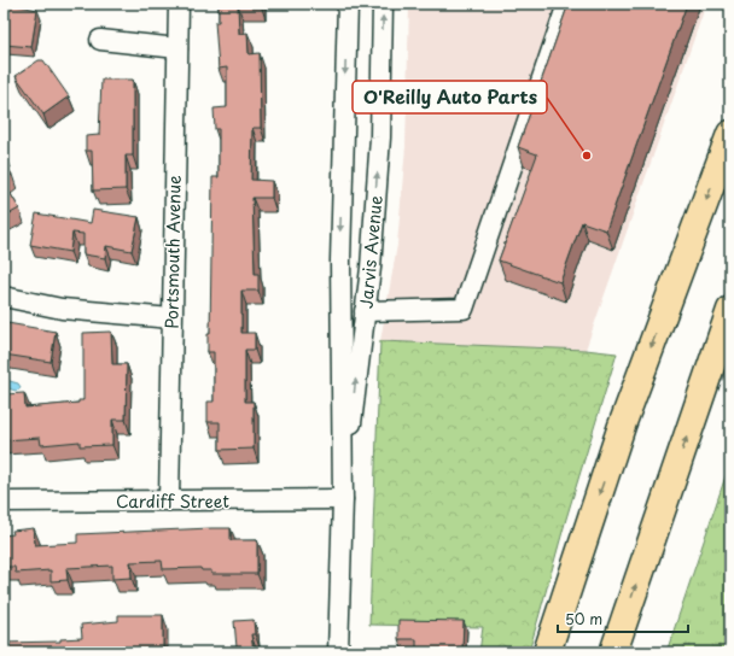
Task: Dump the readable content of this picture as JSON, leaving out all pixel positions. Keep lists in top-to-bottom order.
{
  "streets": {
    "street": ["Portsmouth Avenue", "Jarvis Avenue", "Cardiff Street"]
  },
  "crossings": [
    ["Portsmouth Avenue", "Cardiff Street"],
    ["Jarvis Avenue", "Cardiff Street"]
  ],
  "places": ["O'Reilly Auto Parts"],
  "scale_bar": "50 m"
}
